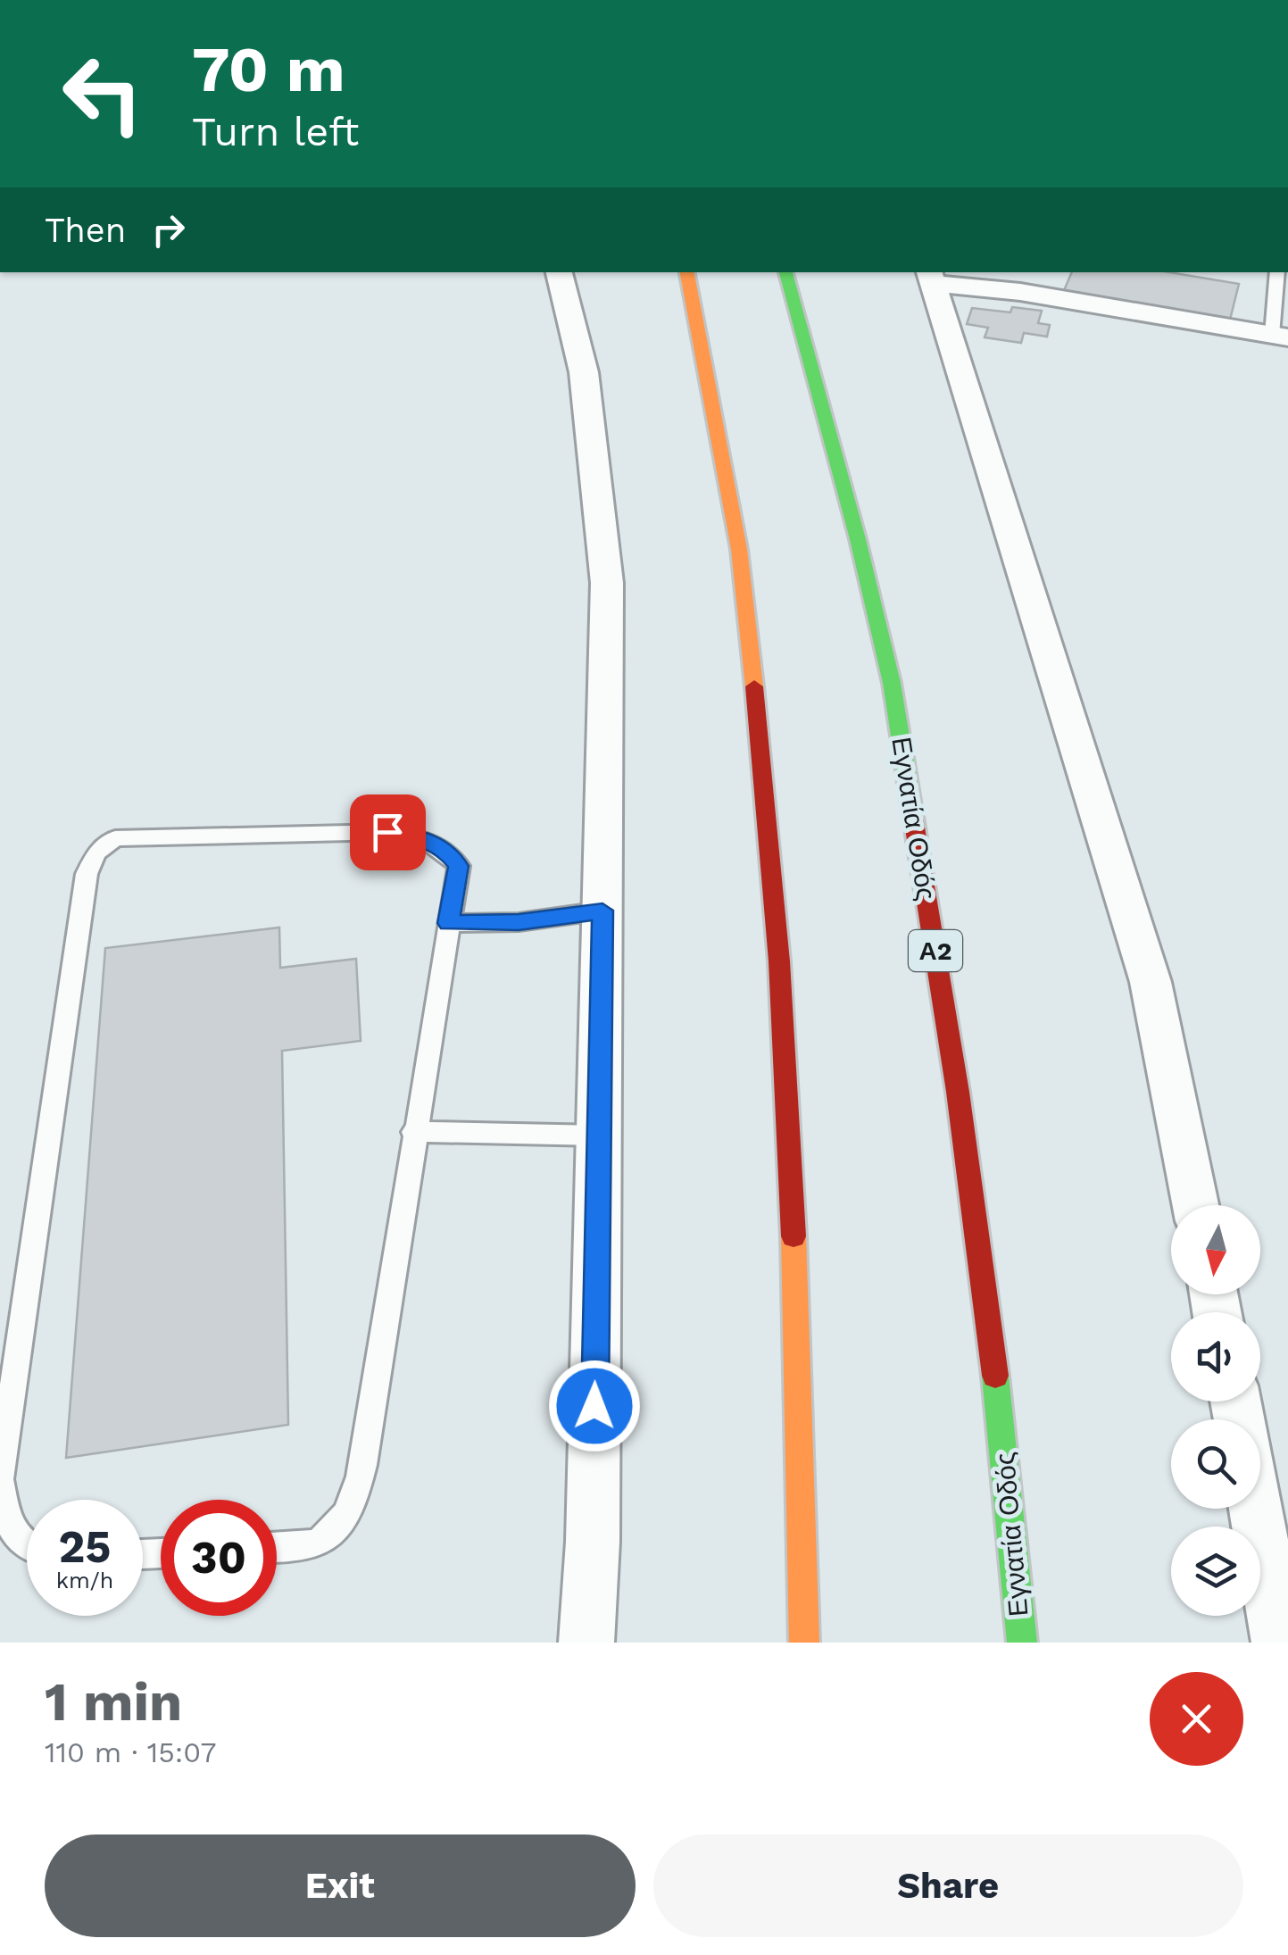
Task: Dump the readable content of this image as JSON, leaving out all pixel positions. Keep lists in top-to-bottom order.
{
  "streets": {
    "highway": ["Εγνατία Οδός", "Α2"]
  },
  "north": "bottom",
  "page": {
    "turn": ["70 m", "Turn left"],
    "then": "Then",
    "speed": "25 km/h",
    "limit": "30",
    "heading": ["1 min", "110 m · 15:07"],
    "buttons": ["Exit", "Share"]
  }
}
